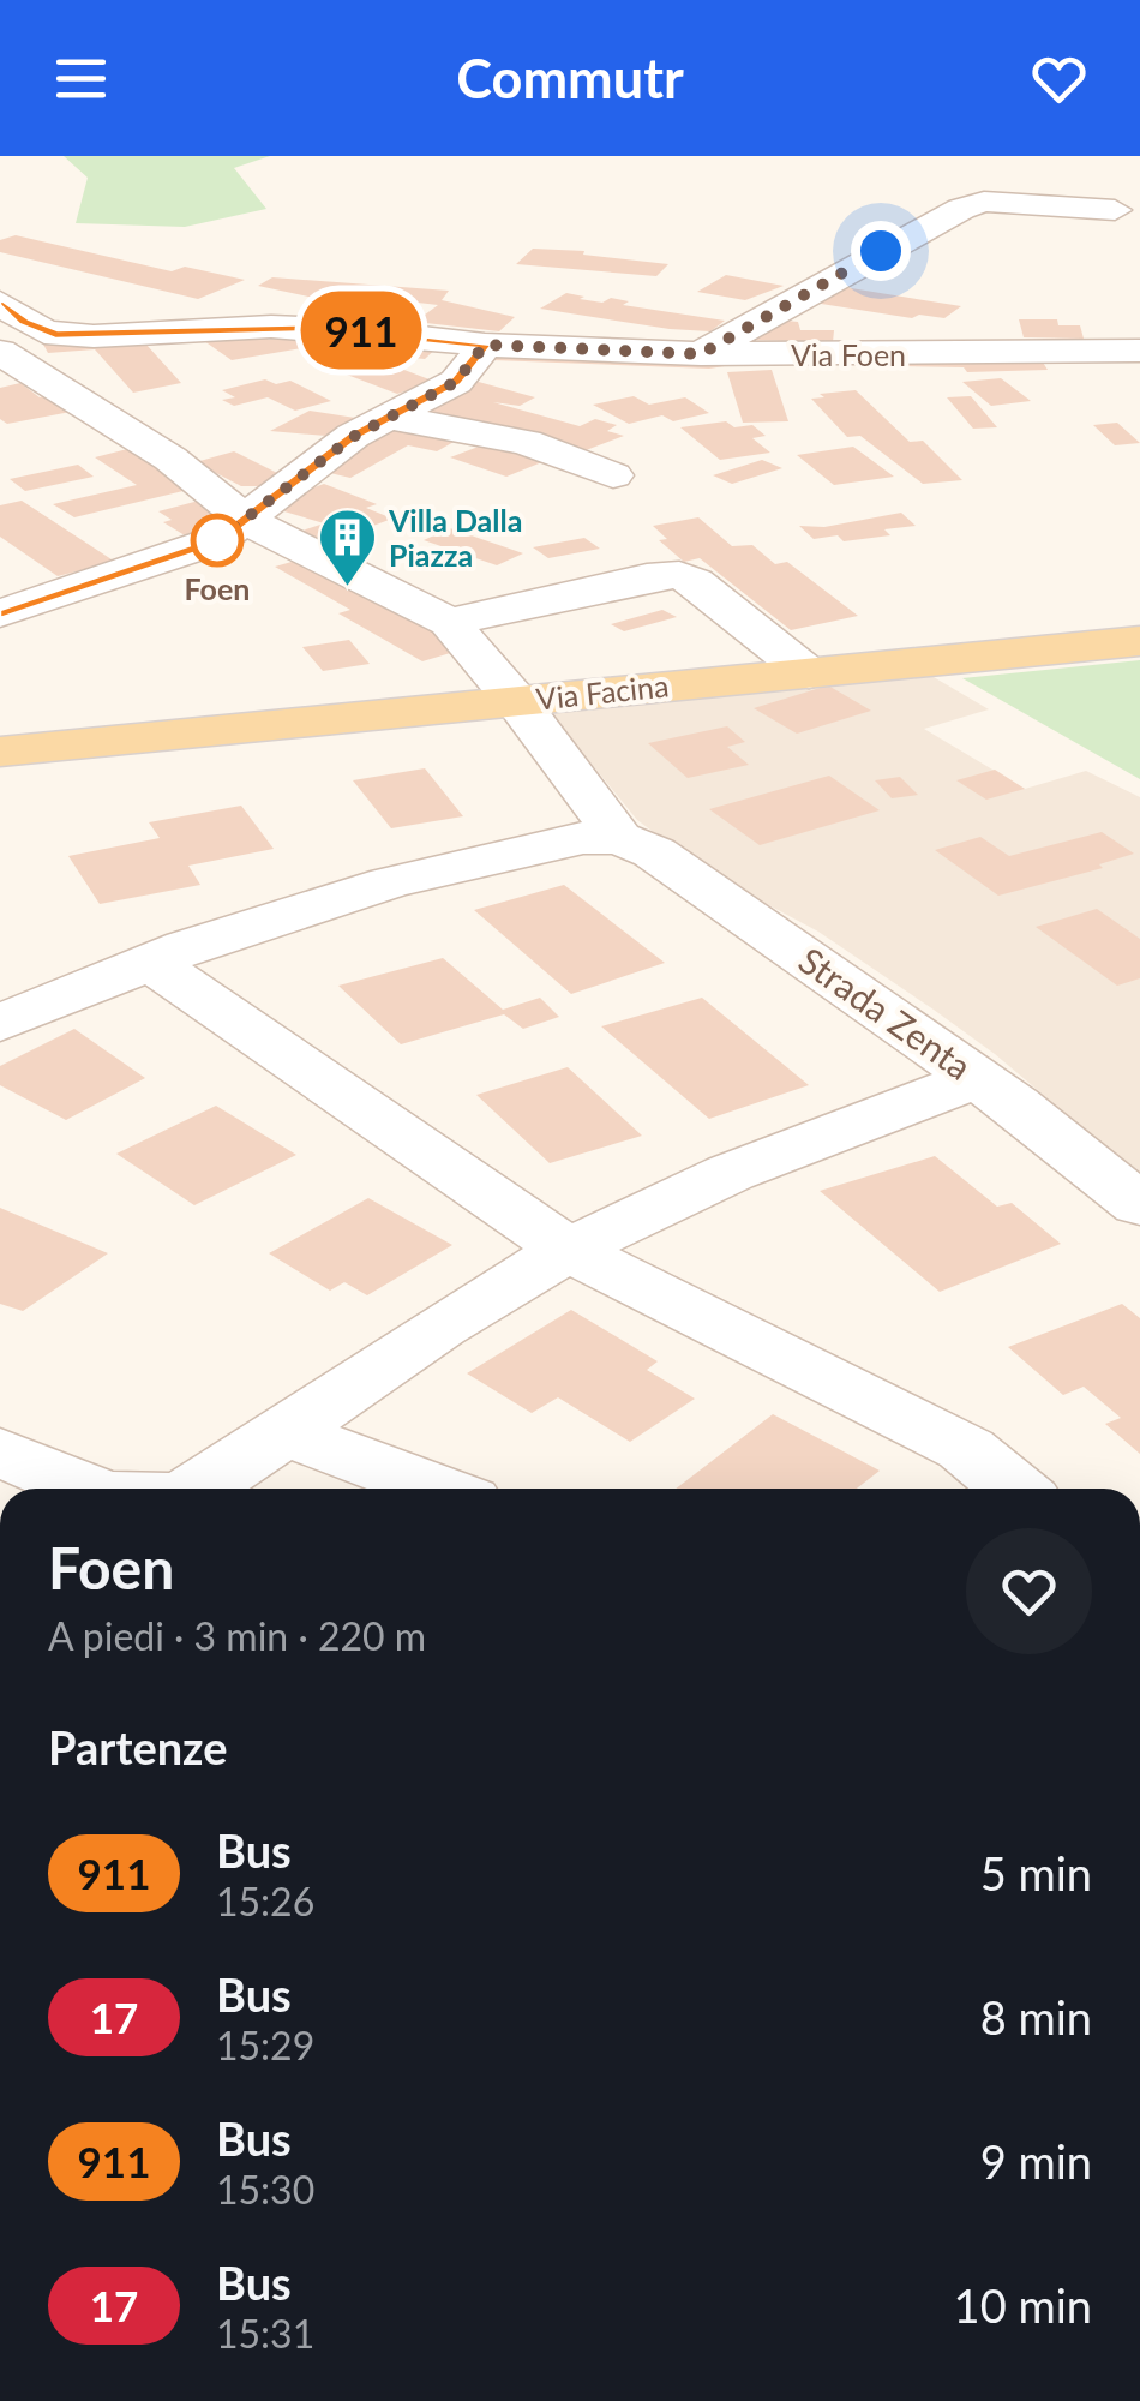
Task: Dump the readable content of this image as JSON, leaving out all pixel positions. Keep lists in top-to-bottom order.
{
  "streets": {
    "main road": ["Via Facina"],
    "street": ["Via Foen", "Strada Zenta"]
  },
  "places": {
    "other": ["Foen"],
    "building": ["Villa Dalla Piazza"]
  },
  "lines": ["bus line 911"],
  "page": {
    "header": "Commutr",
    "on_map": "911",
    "heading": [
      ["Foen", "A piedi · 3 min · 220 m"],
      "Partenze"
    ],
    "list": [
      {
        "mark": "911",
        "name": "Bus",
        "note": "15:26",
        "value": "5 min"
      },
      {
        "mark": "17",
        "name": "Bus",
        "note": "15:29",
        "value": "8 min"
      },
      {
        "mark": "911",
        "name": "Bus",
        "note": "15:30",
        "value": "9 min"
      },
      {
        "mark": "17",
        "name": "Bus",
        "note": "15:31",
        "value": "10 min"
      }
    ]
  }
}
